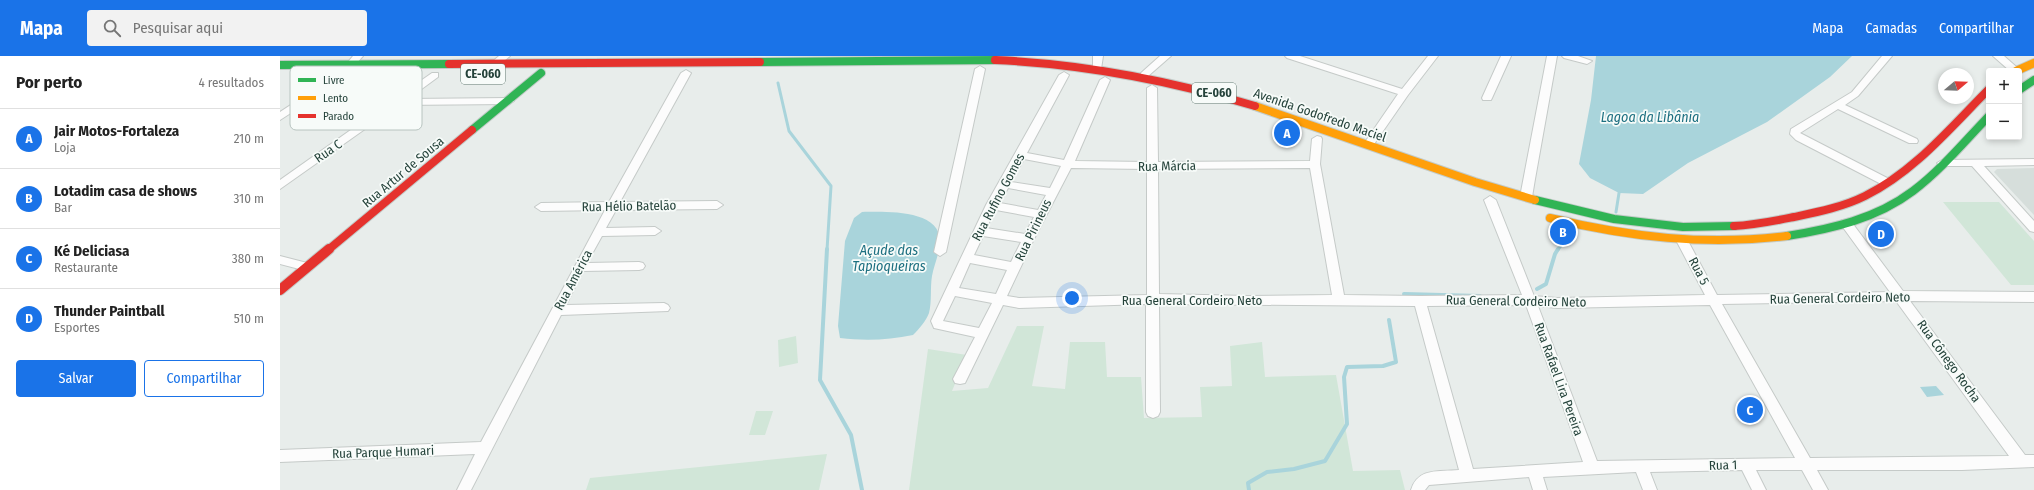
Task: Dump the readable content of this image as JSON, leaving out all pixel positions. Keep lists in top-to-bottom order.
{
  "streets": {
    "main road": ["CE-060", "Avenida Godofredo Maciel", "Rua Artur de Sousa"],
    "street": [
      "Rua C",
      "Rua Márcia",
      "Rua Rufino Gomes",
      "Rua Hélio Batelão",
      "Rua Pirineus",
      "Rua 5",
      "Rua América",
      "Rua General Cordeiro Neto",
      "Rua Cônego Rocha",
      "Rua Rafael Lira Pereira",
      "Rua Parque Humari",
      "Rua 1"
    ]
  },
  "crossings": [
    ["CE-060", "Rua Rufino Gomes"],
    ["CE-060", "Rua Pirineus"],
    ["Rua Márcia", "Rua Rufino Gomes"],
    ["Rua Márcia", "Rua Pirineus"],
    ["Rua Rufino Gomes", "Rua Pirineus"],
    ["Rua Rufino Gomes", "Rua General Cordeiro Neto"],
    ["Rua Hélio Batelão", "Rua América"],
    ["Rua Pirineus", "Rua General Cordeiro Neto"],
    ["Rua 5", "Rua General Cordeiro Neto"],
    ["Rua 5", "Rua 1"],
    ["Rua América", "Rua Parque Humari"],
    ["Rua General Cordeiro Neto", "Rua Cônego Rocha"],
    ["Rua General Cordeiro Neto", "Rua Rafael Lira Pereira"],
    ["Rua Cônego Rocha", "Rua 1"],
    ["Rua Rafael Lira Pereira", "Rua 1"]
  ],
  "water": ["Lagoa da Libânia", "Açude das Tapioqueiras"],
  "legend": ["Livre", "Lento", "Parado"],
  "north": "right",
  "page": {
    "header": "Mapa",
    "search": "Pesquisar aqui",
    "nav": ["Mapa", "Camadas", "Compartilhar"],
    "heading": ["Por perto", "4 resultados"],
    "map_buttons": ["+", "−"],
    "list": [
      {
        "mark": "A",
        "name": "Jair Motos-Fortaleza",
        "note": "Loja",
        "value": "210 m"
      },
      {
        "mark": "B",
        "name": "Lotadim casa de shows",
        "note": "Bar",
        "value": "310 m"
      },
      {
        "mark": "C",
        "name": "Ké Deliciasa",
        "note": "Restaurante",
        "value": "380 m"
      },
      {
        "mark": "D",
        "name": "Thunder Paintball",
        "note": "Esportes",
        "value": "510 m"
      }
    ],
    "pins": [
      "A",
      "B",
      "D",
      "C"
    ],
    "buttons": ["Salvar", "Compartilhar"]
  }
}
